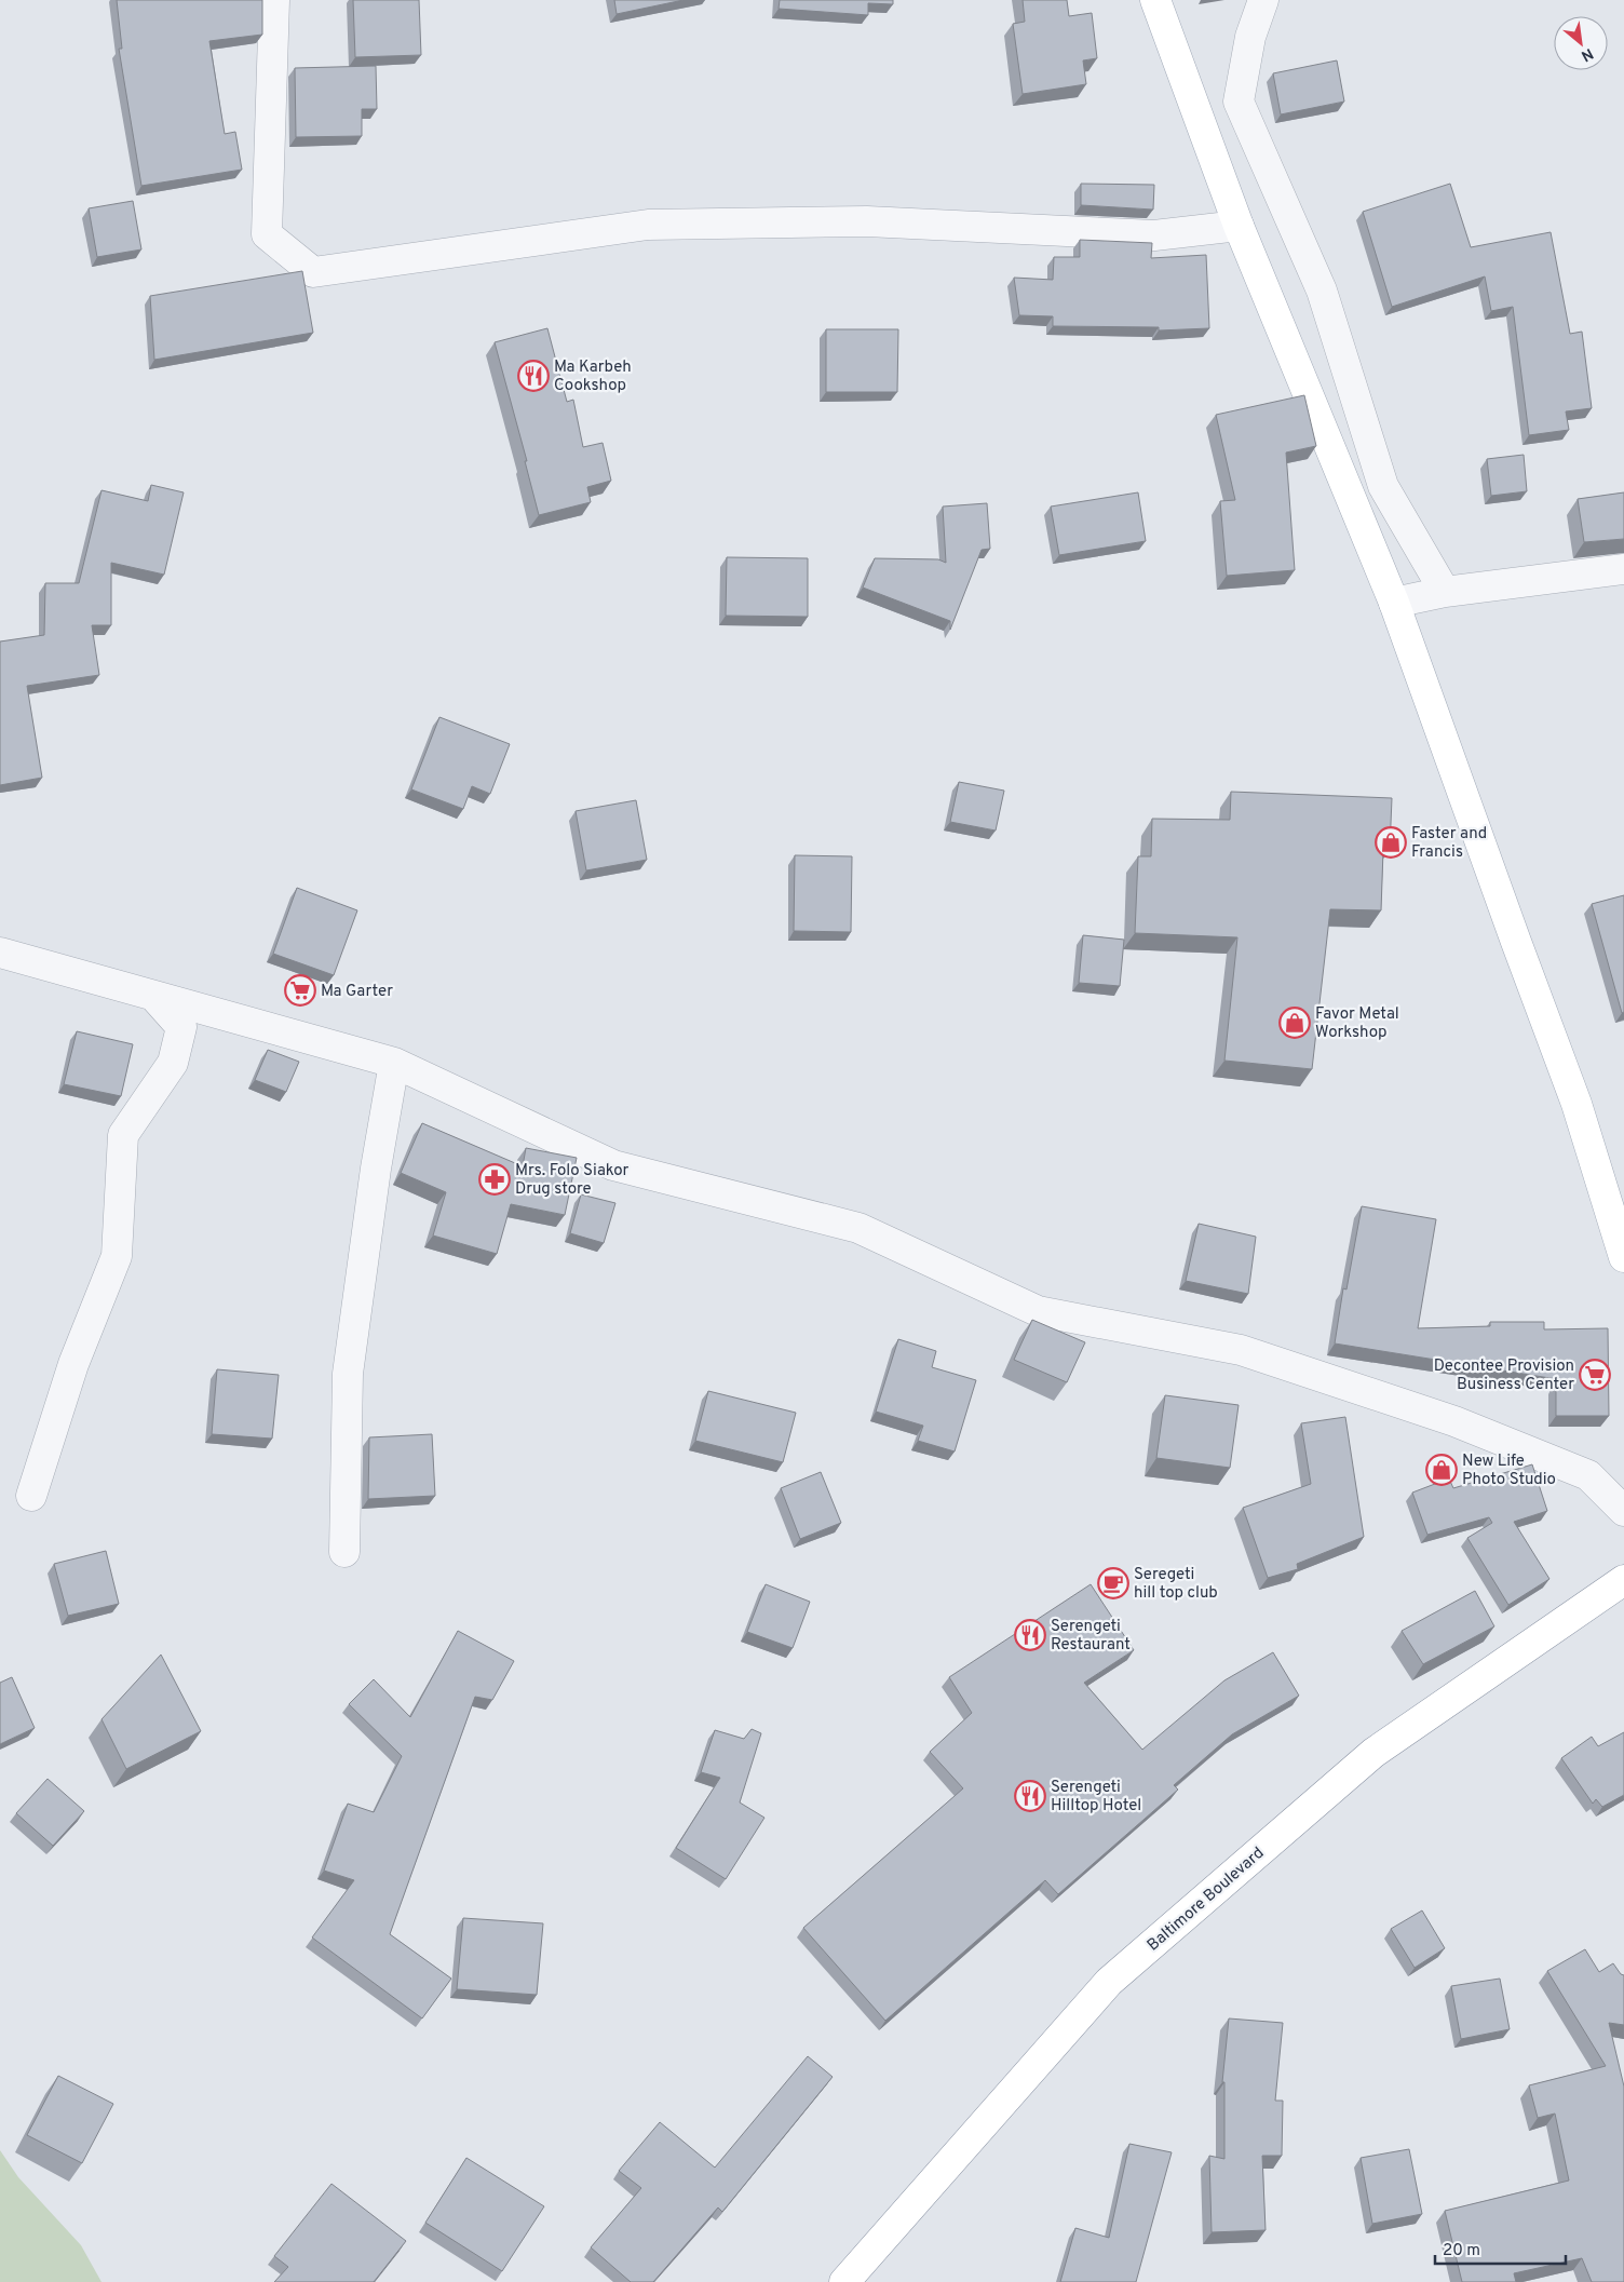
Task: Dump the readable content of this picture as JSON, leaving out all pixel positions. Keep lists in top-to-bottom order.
{
  "streets": {
    "main road": ["Baltimore Boulevard"]
  },
  "places": {
    "restaurant": ["Ma Karbeh Cookshop", "Serengeti Restaurant", "Serengeti Hilltop Hotel"],
    "shop": ["Faster and Francis", "Favor Metal Workshop", "New Life Photo Studio"],
    "supermarket": ["Ma Garter", "Decontee Provision Business Center"],
    "pharmacy": ["Mrs. Folo Siakor Drug store"],
    "cafe": ["Seregeti hill top club"]
  },
  "scale_bar": "20 m",
  "north": "bottom right"
}
